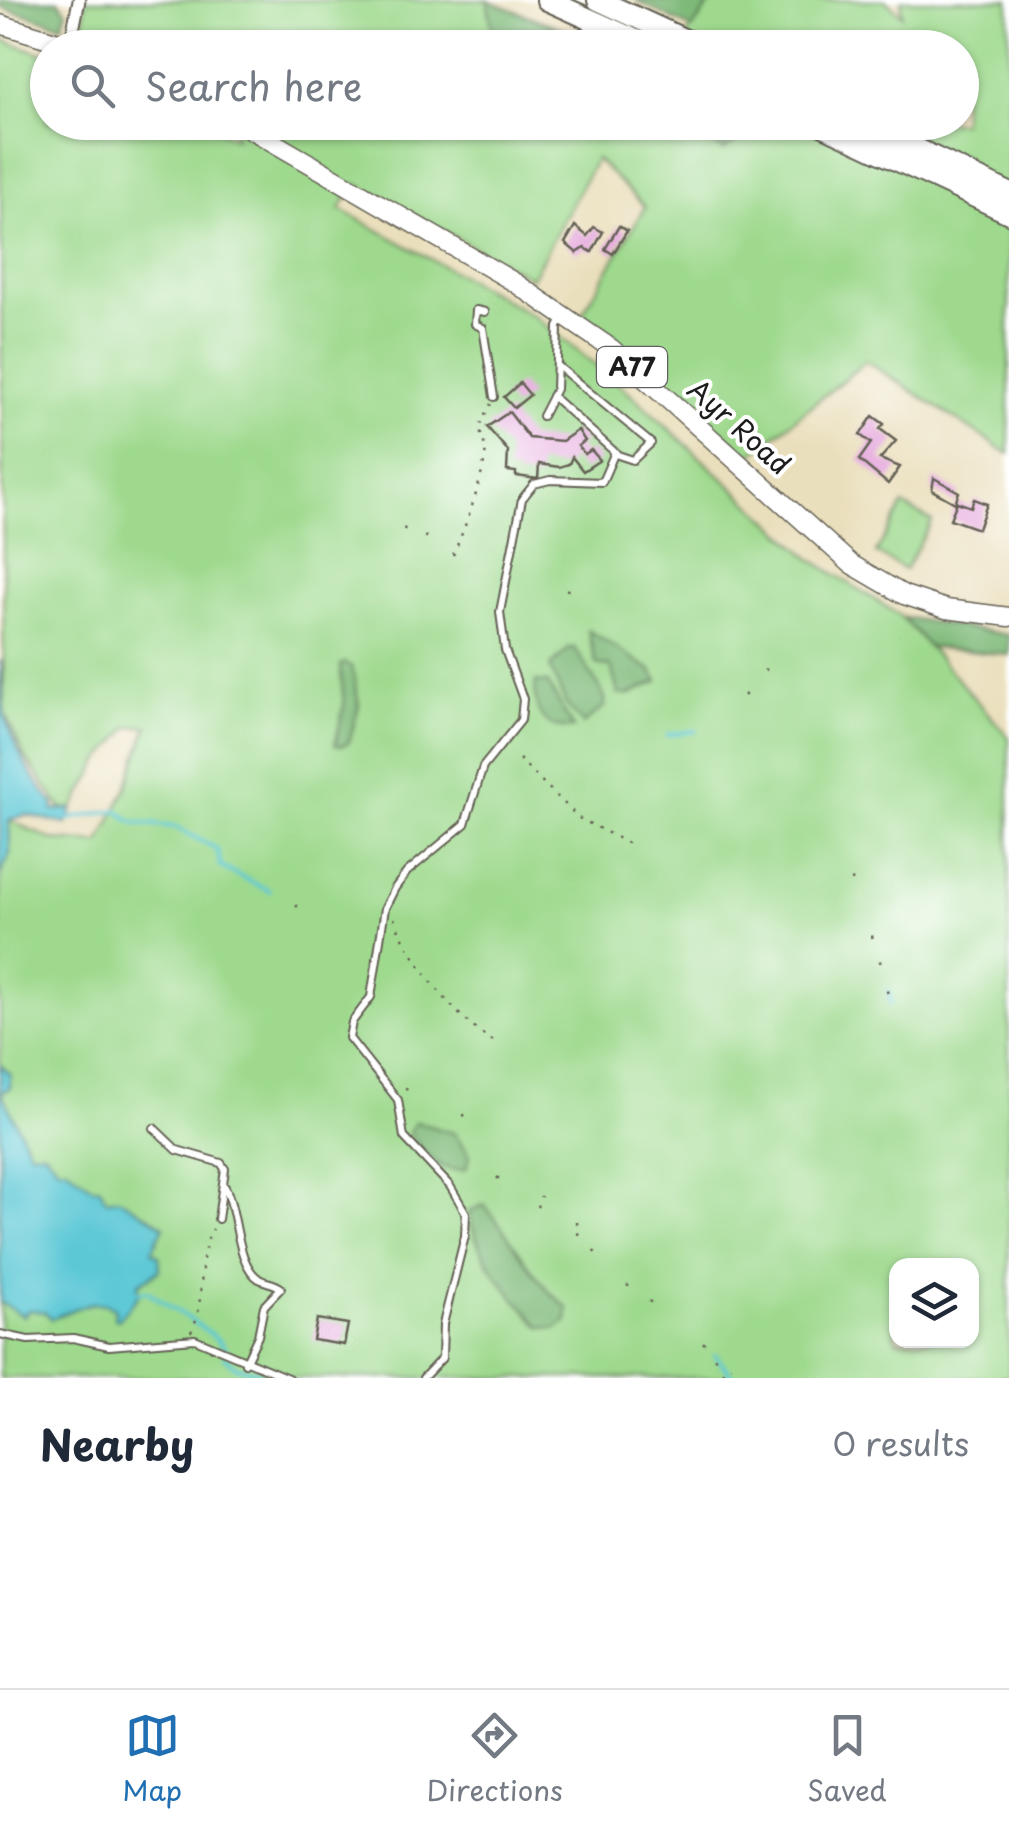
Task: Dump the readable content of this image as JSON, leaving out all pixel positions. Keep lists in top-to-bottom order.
{
  "streets": {
    "main road": ["A77", "Ayr Road"]
  },
  "page": {
    "search": "Search here",
    "heading": ["Nearby", "0 results"],
    "nav": ["Map", "Directions", "Saved"]
  }
}
